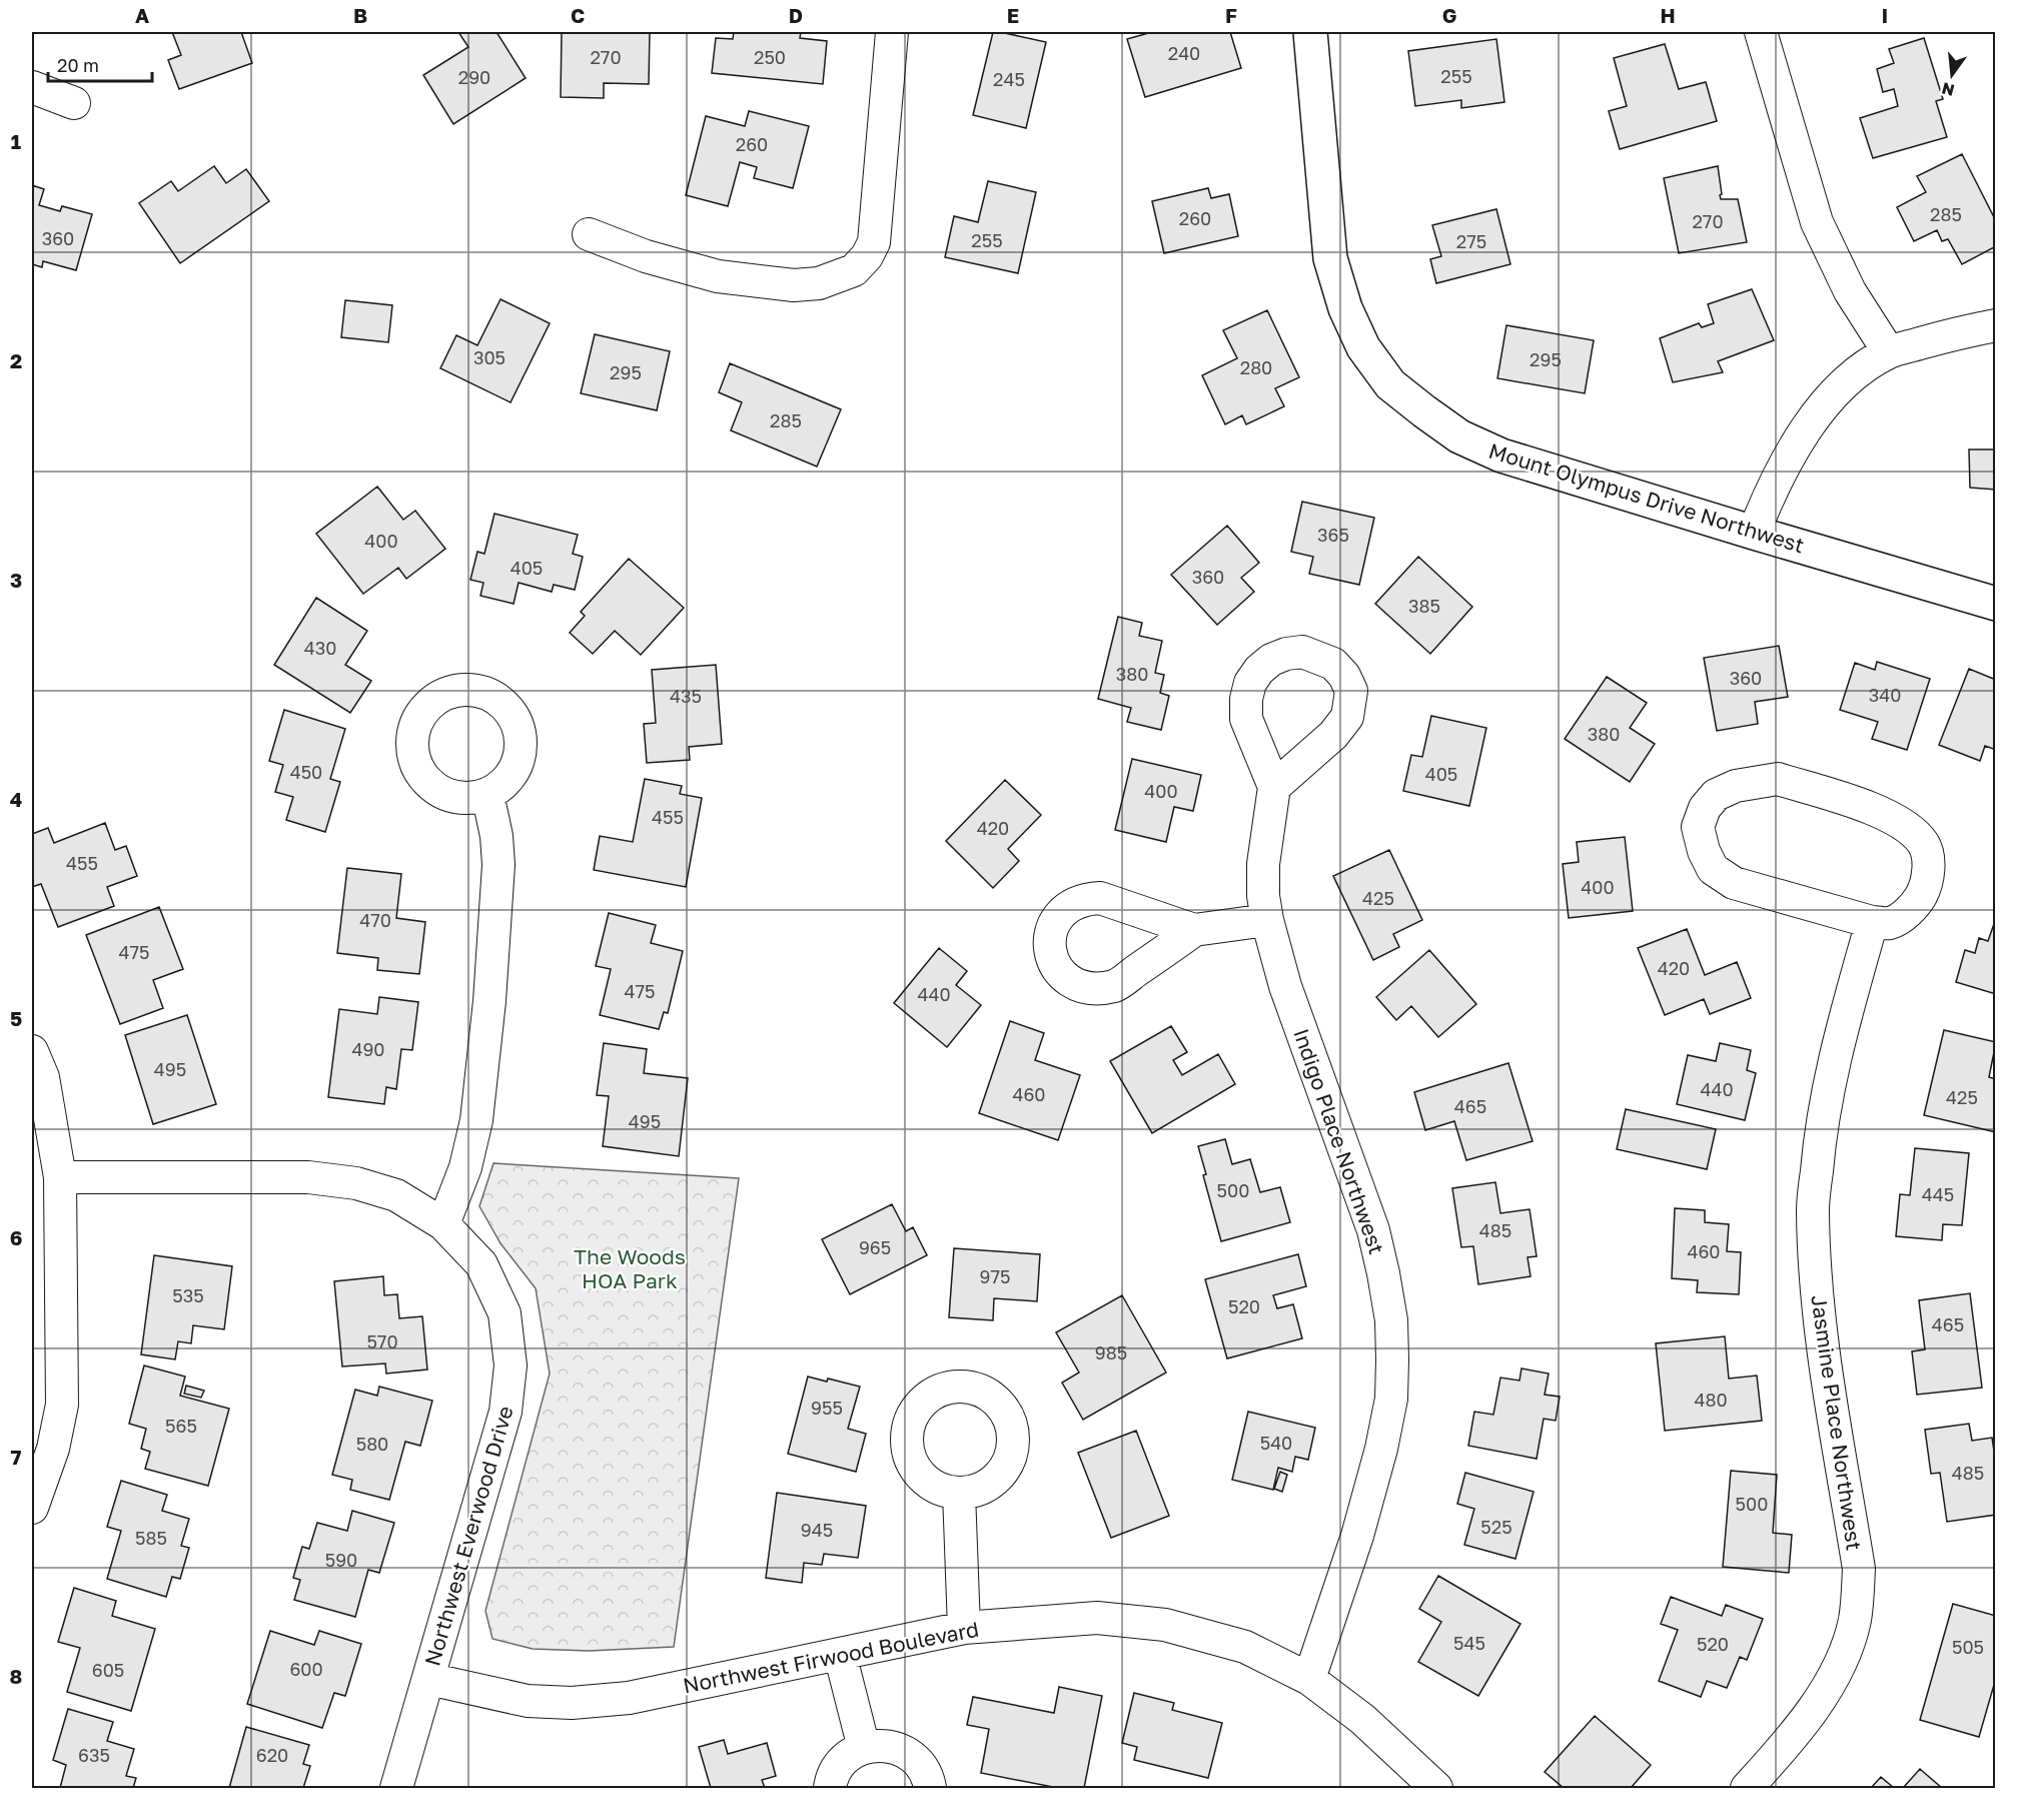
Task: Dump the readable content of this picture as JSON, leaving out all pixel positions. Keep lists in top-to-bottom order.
{
  "streets": {
    "street": [
      "Mount Olympus Drive Northwest",
      "Indigo Place Northwest",
      "Jasmine Place Northwest",
      "Northwest Everwood Drive",
      "Northwest Firwood Boulevard"
    ]
  },
  "crossings": [
    ["Indigo Place Northwest", "Northwest Firwood Boulevard"],
    ["Northwest Everwood Drive", "Northwest Firwood Boulevard"]
  ],
  "parks": ["The Woods HOA Park"],
  "house_numbers": [
    "240",
    "270",
    "250",
    "255",
    "290",
    "245",
    "260",
    "285",
    "260",
    "270",
    "360",
    "255",
    "275",
    "305",
    "295",
    "280",
    "295",
    "285",
    "365",
    "400",
    "405",
    "360",
    "385",
    "430",
    "380",
    "360",
    "340",
    "435",
    "380",
    "450",
    "405",
    "400",
    "455",
    "420",
    "455",
    "400",
    "425",
    "470",
    "475",
    "420",
    "475",
    "440",
    "490",
    "495",
    "440",
    "460",
    "425",
    "465",
    "495",
    "500",
    "445",
    "485",
    "965",
    "460",
    "975",
    "535",
    "520",
    "465",
    "570",
    "985",
    "480",
    "955",
    "565",
    "540",
    "580",
    "485",
    "500",
    "525",
    "945",
    "585",
    "590",
    "545",
    "520",
    "505",
    "600",
    "605",
    "635",
    "620"
  ],
  "scale_bar": "20 m",
  "north": "bottom",
  "grid": {
    "columns": [
      "A",
      "B",
      "C",
      "D",
      "E",
      "F",
      "G",
      "H",
      "I"
    ],
    "rows": [
      "1",
      "2",
      "3",
      "4",
      "5",
      "6",
      "7",
      "8"
    ]
  }
}
